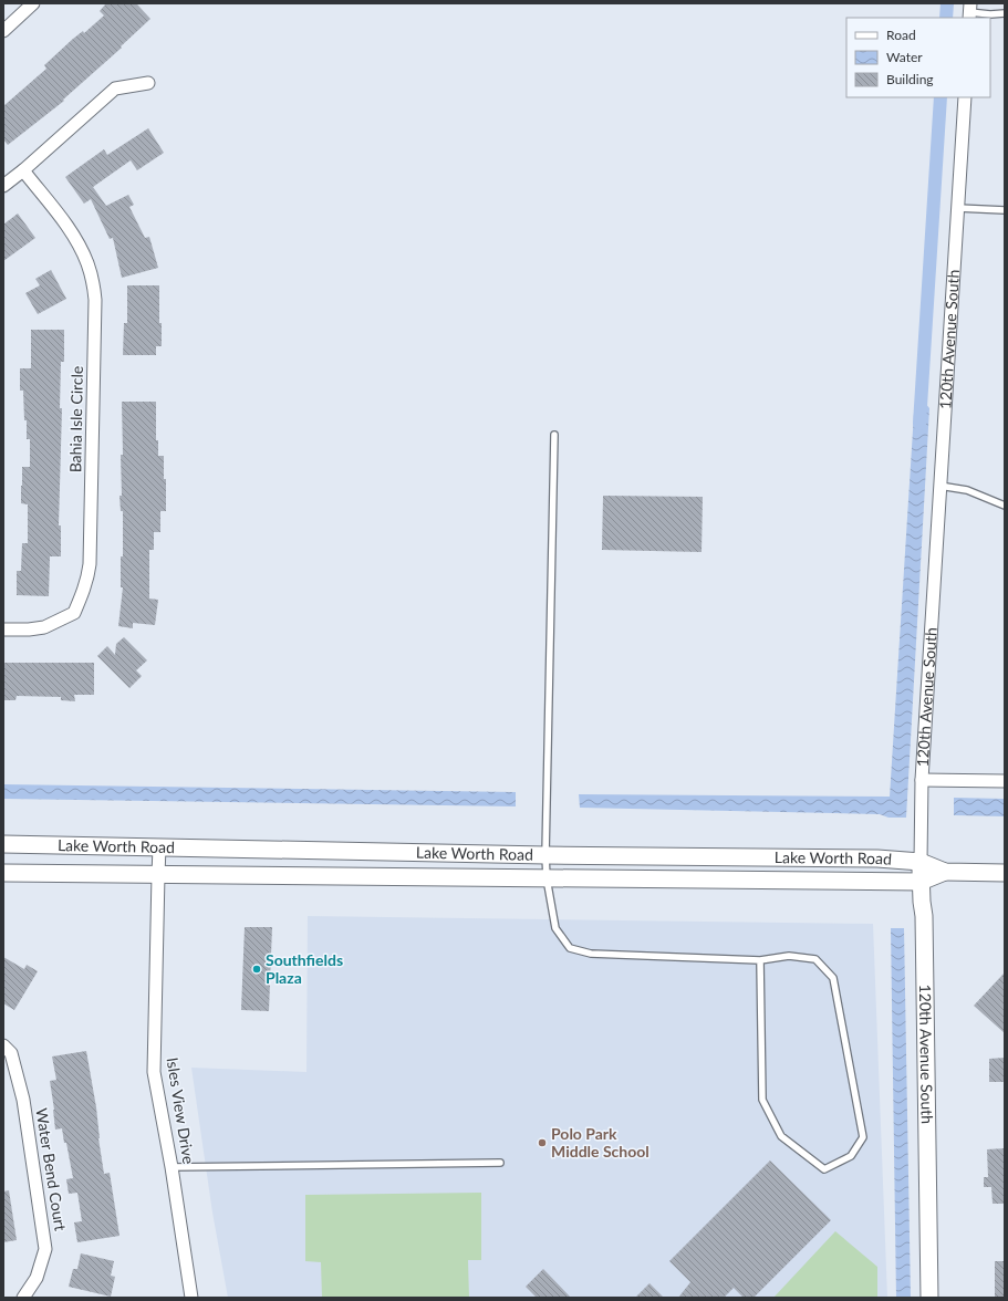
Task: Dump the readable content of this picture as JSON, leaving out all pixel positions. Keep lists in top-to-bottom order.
{
  "streets": {
    "street": [
      "120th Avenue South",
      "Bahia Isle Circle",
      "Lake Worth Road",
      "Isles View Drive",
      "Water Bend Court"
    ]
  },
  "crossings": [
    ["120th Avenue South", "Lake Worth Road"],
    ["Lake Worth Road", "Isles View Drive"]
  ],
  "places": ["Southfields Plaza", "Polo Park Middle School"],
  "legend": ["Road", "Water", "Building"]
}
